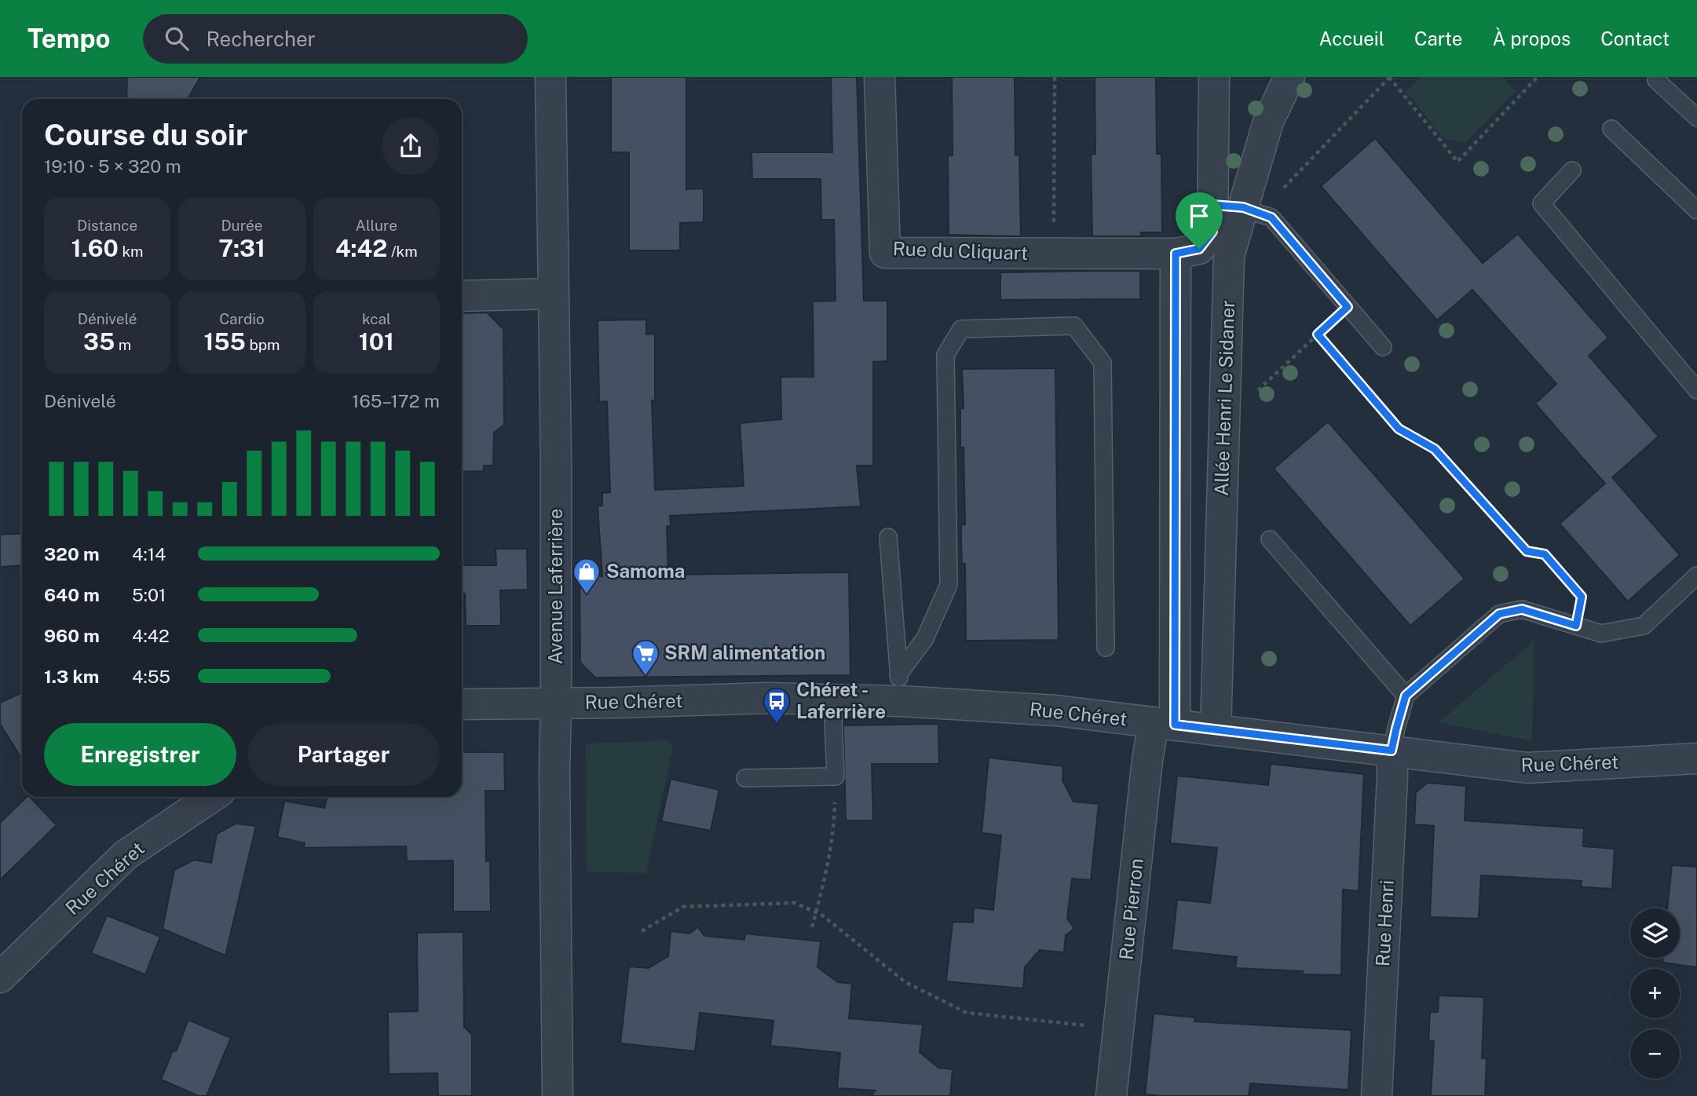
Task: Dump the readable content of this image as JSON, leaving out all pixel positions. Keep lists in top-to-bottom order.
{
  "streets": {
    "street": [
      "Rue du Cliquart",
      "Allée Henri Le Sidaner",
      "Avenue Laferrière",
      "Rue Chéret",
      "Rue Pierron",
      "Rue Henri"
    ]
  },
  "crossings": [
    ["Rue du Cliquart", "Rue Pierron"],
    ["Allée Henri Le Sidaner", "Rue Chéret"],
    ["Avenue Laferrière", "Rue Chéret"],
    ["Rue Chéret", "Rue Pierron"],
    ["Rue Chéret", "Rue Henri"]
  ],
  "places": {
    "shop": ["Samoma"],
    "supermarket": ["SRM alimentation"],
    "bus stop": ["Chéret - Laferrière"]
  },
  "page": {
    "header": "Tempo",
    "search": "Rechercher",
    "nav": [
      "Accueil",
      "Carte",
      "À propos",
      "Contact"
    ],
    "heading": ["Course du soir", "19:10 · 5 × 320 m"],
    "stats": [
      ["Distance", "1.60 km"],
      ["Durée", "7:31"],
      ["Allure", "4:42 /km"],
      ["Dénivelé", "35 m"],
      ["Cardio", "155 bpm"],
      ["kcal", "101"]
    ],
    "chart": ["Dénivelé", "165–172 m"],
    "list": [
      {
        "name": "320 m",
        "note": "4:14"
      },
      {
        "name": "640 m",
        "note": "5:01"
      },
      {
        "name": "960 m",
        "note": "4:42"
      },
      {
        "name": "1.3 km",
        "note": "4:55"
      }
    ],
    "buttons": ["Enregistrer", "Partager"],
    "map_buttons": ["+", "−"]
  }
}
